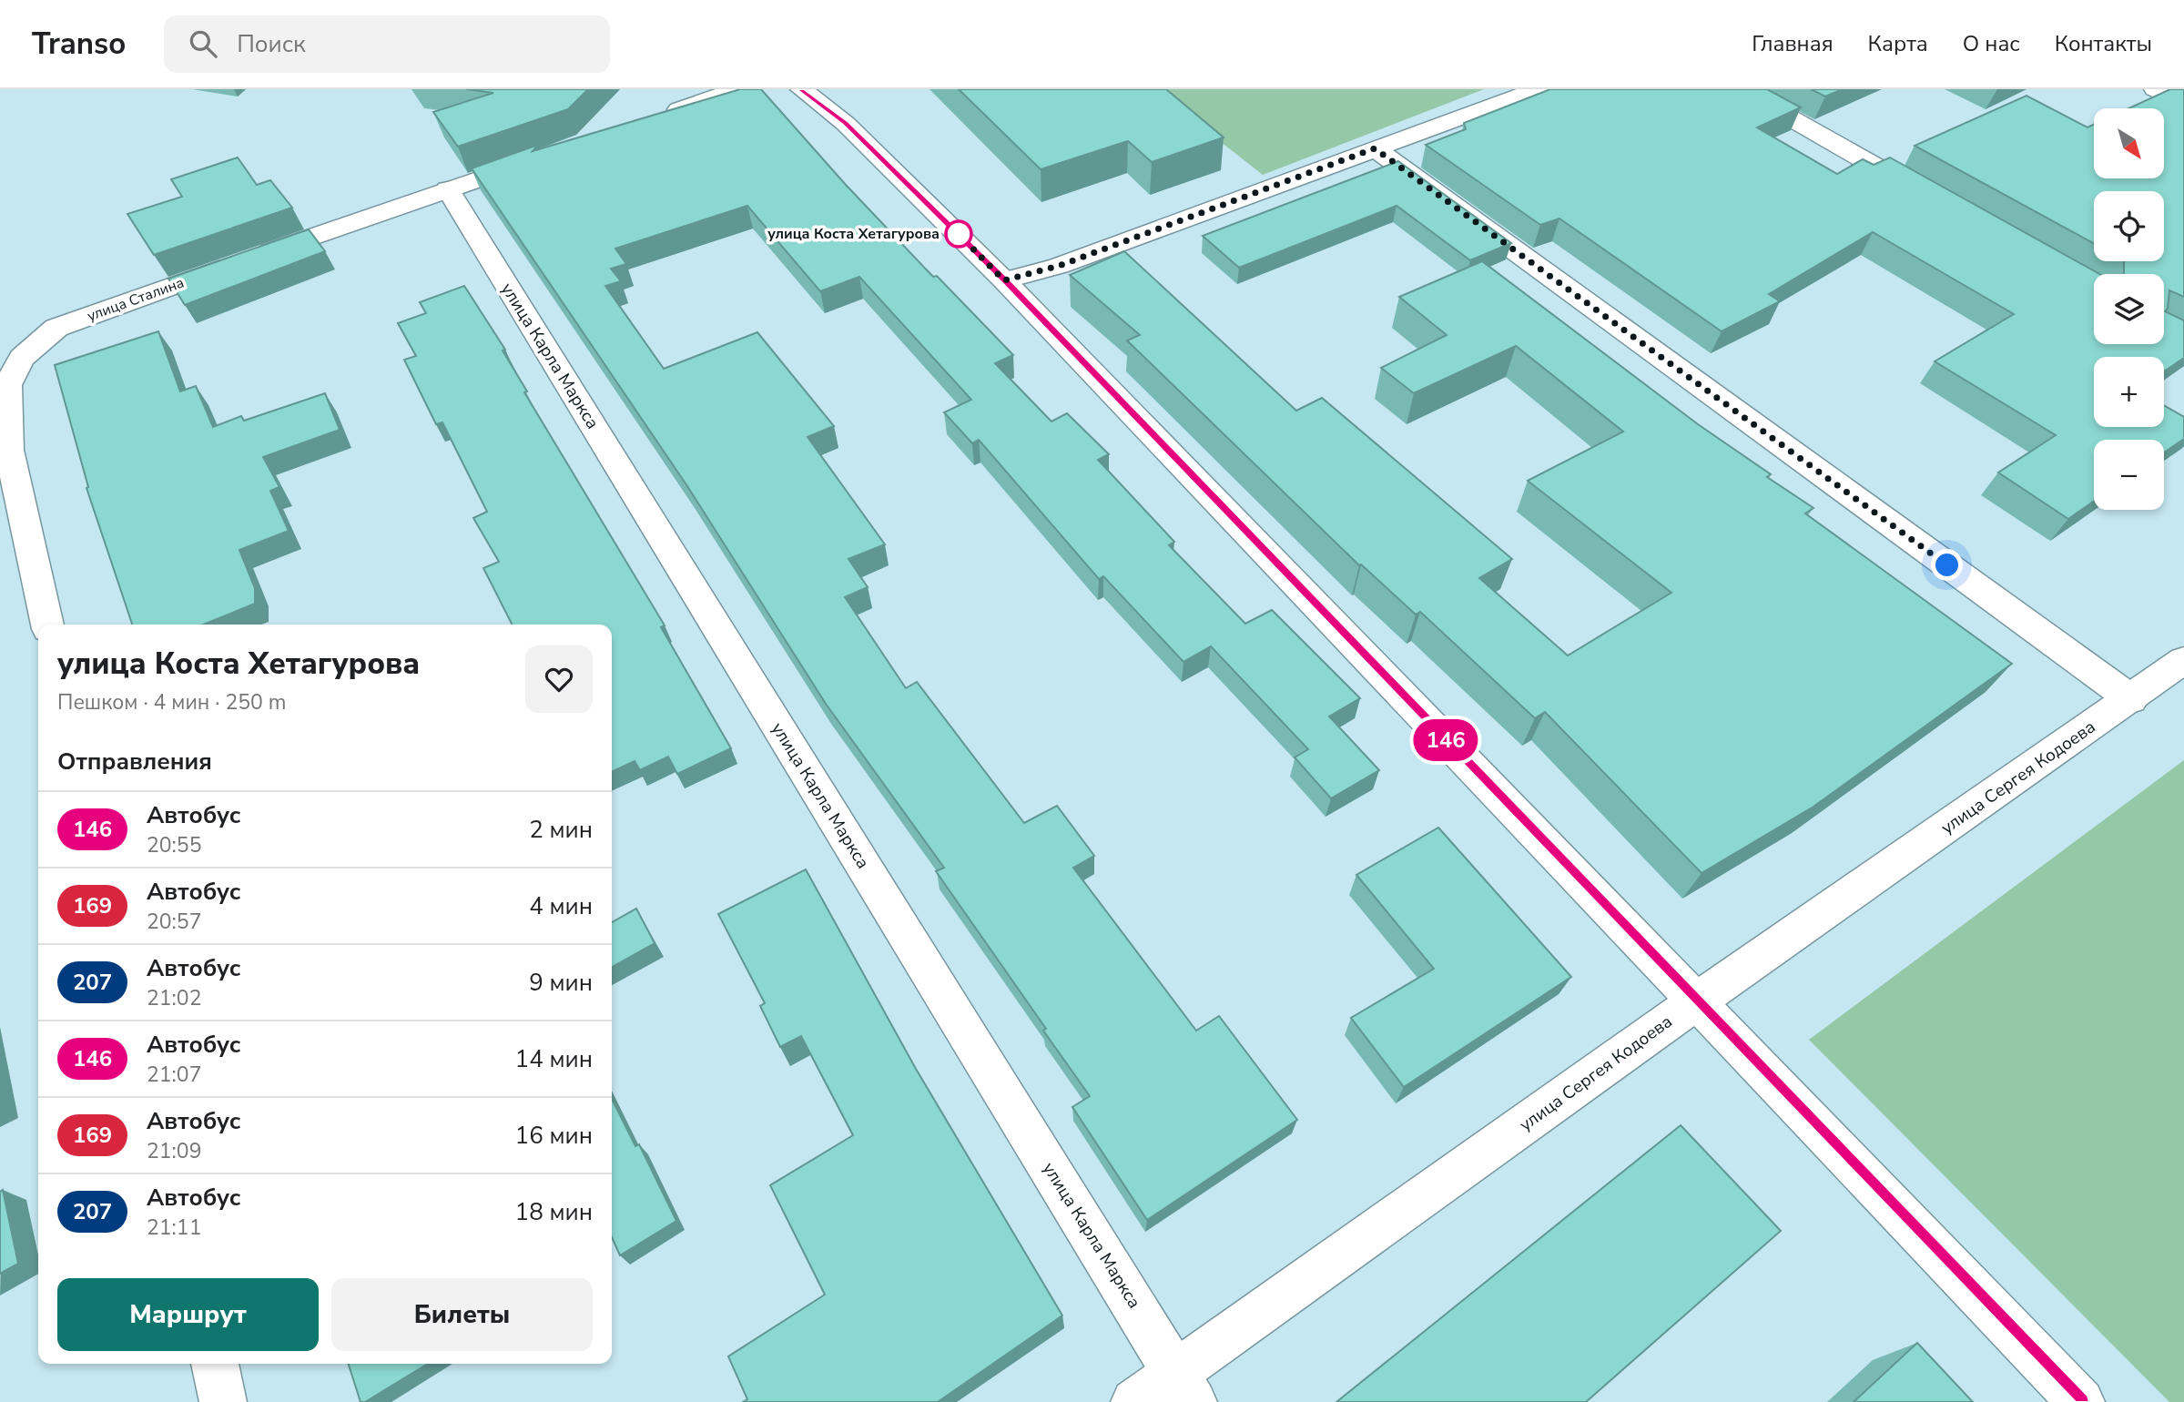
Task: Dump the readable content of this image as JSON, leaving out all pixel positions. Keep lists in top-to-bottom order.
{
  "streets": {
    "street": ["улица Сталина", "улица Карла Маркса", "улица Сергея Кодоева"]
  },
  "crossings": [
    ["улица Сталина", "улица Карла Маркса"],
    ["улица Карла Маркса", "улица Сергея Кодоева"]
  ],
  "places": ["улица Коста Хетагурова"],
  "lines": ["bus line 146"],
  "north": "bottom right",
  "page": {
    "header": "Transo",
    "search": "Поиск",
    "nav": [
      "Главная",
      "Карта",
      "О нас",
      "Контакты"
    ],
    "on_map": "146",
    "map_buttons": ["+", "−"],
    "heading": [
      ["улица Коста Хетагурова", "Пешком · 4 мин · 250 m"],
      "Отправления"
    ],
    "list": [
      {
        "mark": "146",
        "name": "Автобус",
        "note": "20:55",
        "value": "2 мин"
      },
      {
        "mark": "169",
        "name": "Автобус",
        "note": "20:57",
        "value": "4 мин"
      },
      {
        "mark": "207",
        "name": "Автобус",
        "note": "21:02",
        "value": "9 мин"
      },
      {
        "mark": "146",
        "name": "Автобус",
        "note": "21:07",
        "value": "14 мин"
      },
      {
        "mark": "169",
        "name": "Автобус",
        "note": "21:09",
        "value": "16 мин"
      },
      {
        "mark": "207",
        "name": "Автобус",
        "note": "21:11",
        "value": "18 мин"
      }
    ],
    "buttons": ["Маршрут", "Билеты"]
  }
}
